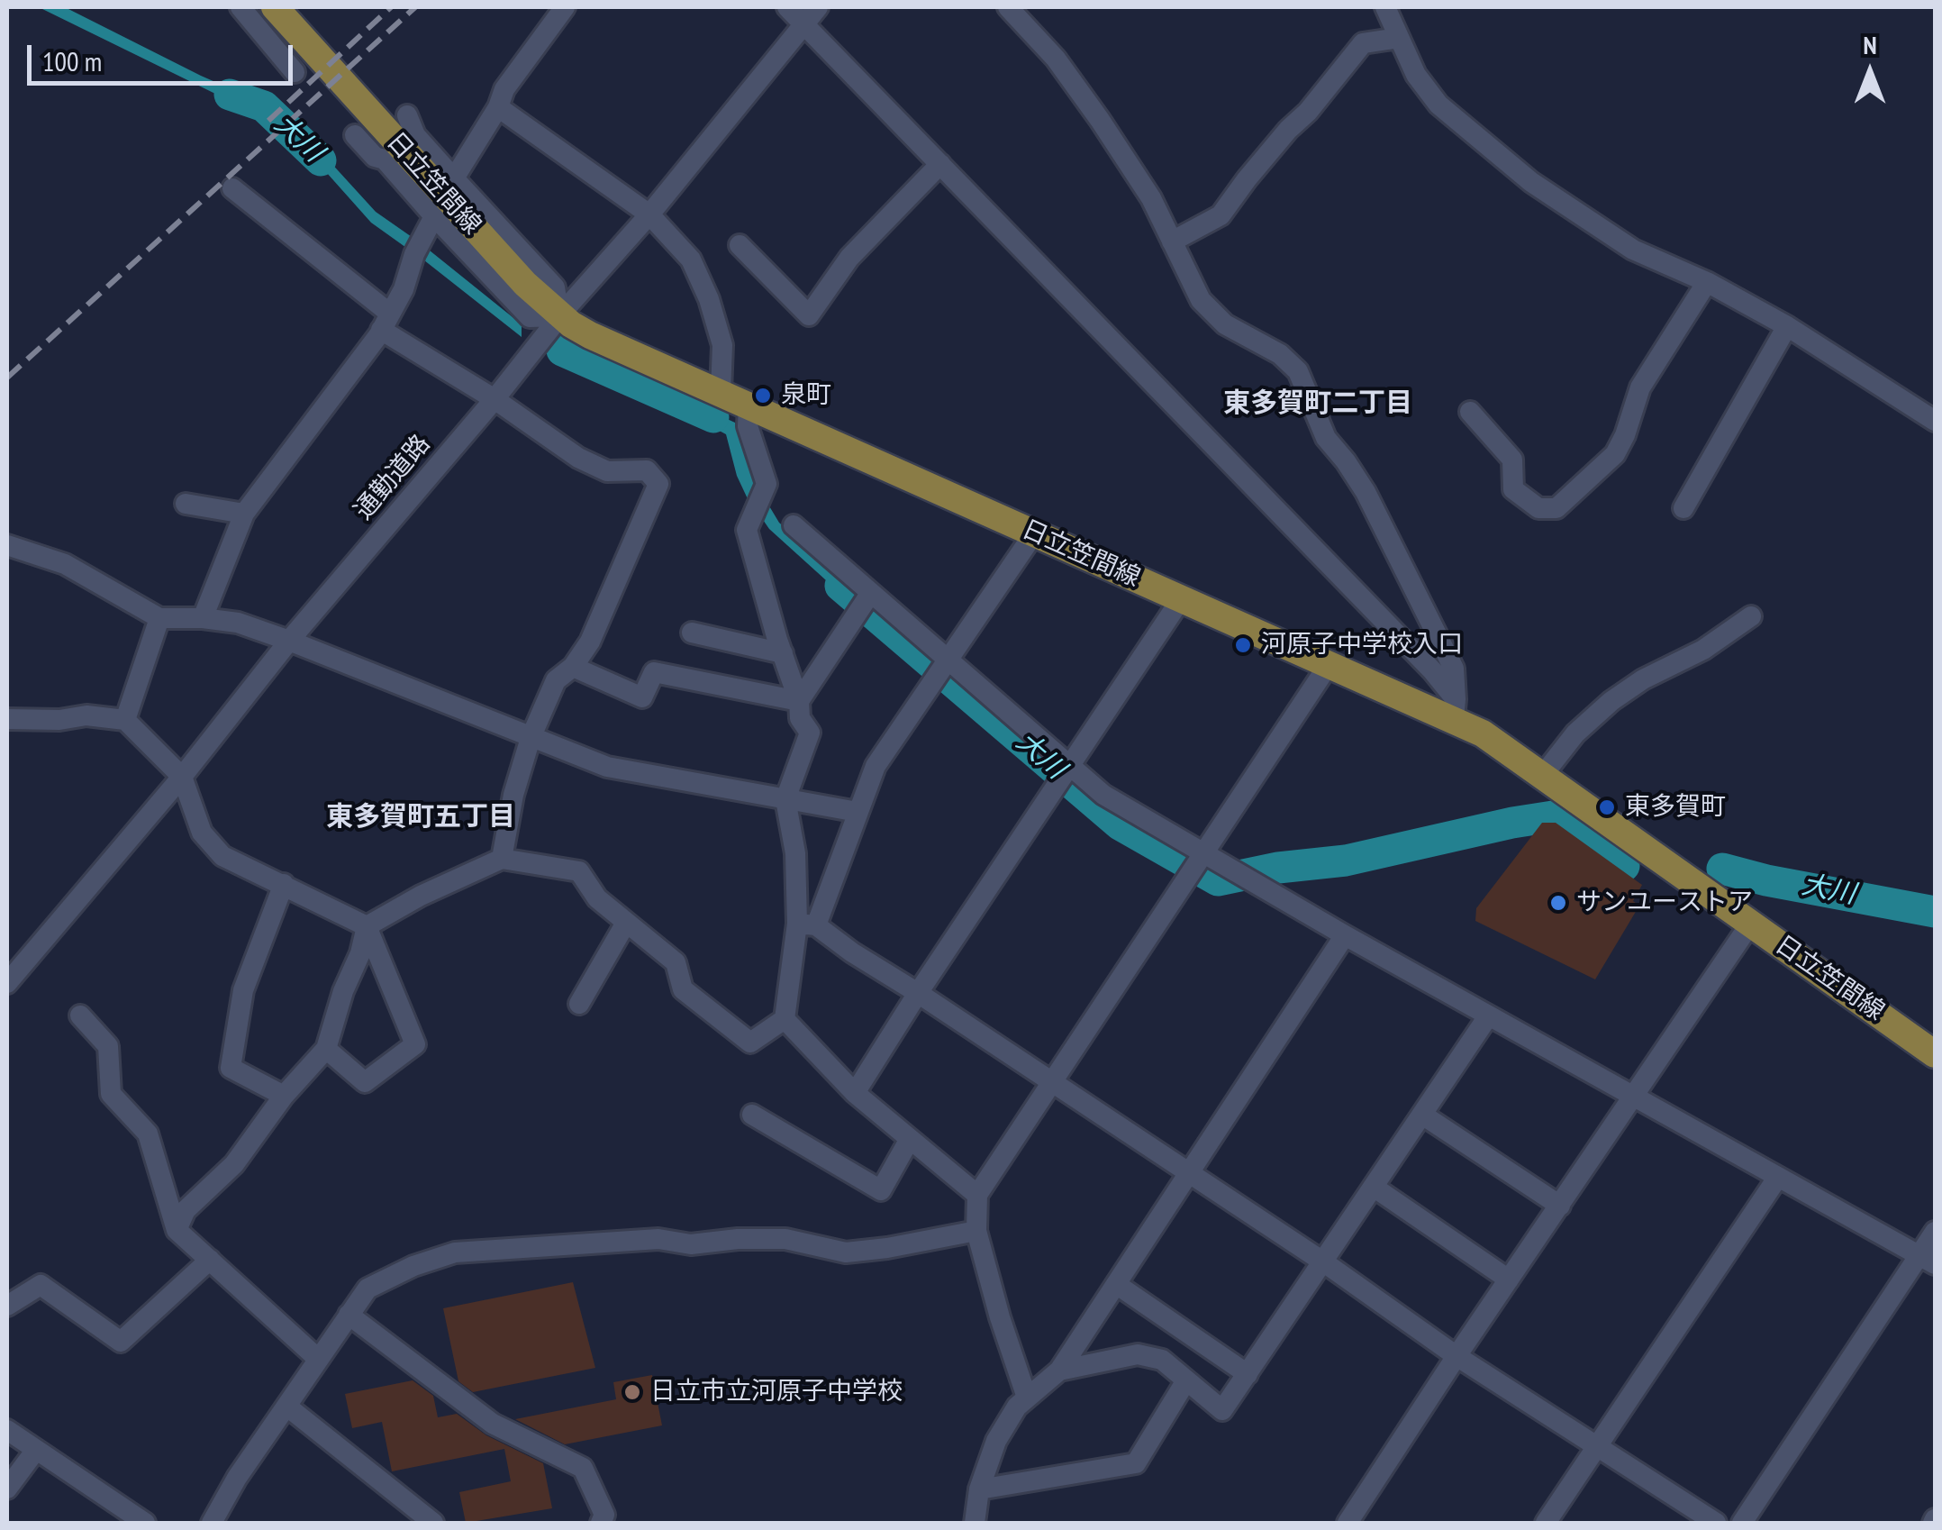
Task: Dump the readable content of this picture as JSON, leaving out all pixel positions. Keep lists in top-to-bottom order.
{
  "streets": {
    "main road": ["日立笠間線"],
    "street": ["通勤道路"]
  },
  "crossings": [
    ["日立笠間線", "通勤道路"]
  ],
  "districts": ["東多賀町二丁目", "東多賀町五丁目"],
  "water": ["大川"],
  "places": [
    "泉町",
    "河原子中学校入口",
    "東多賀町",
    "サンユーストア",
    "日立市立河原子中学校"
  ],
  "scale_bar": "100 m",
  "north": "top"
}
